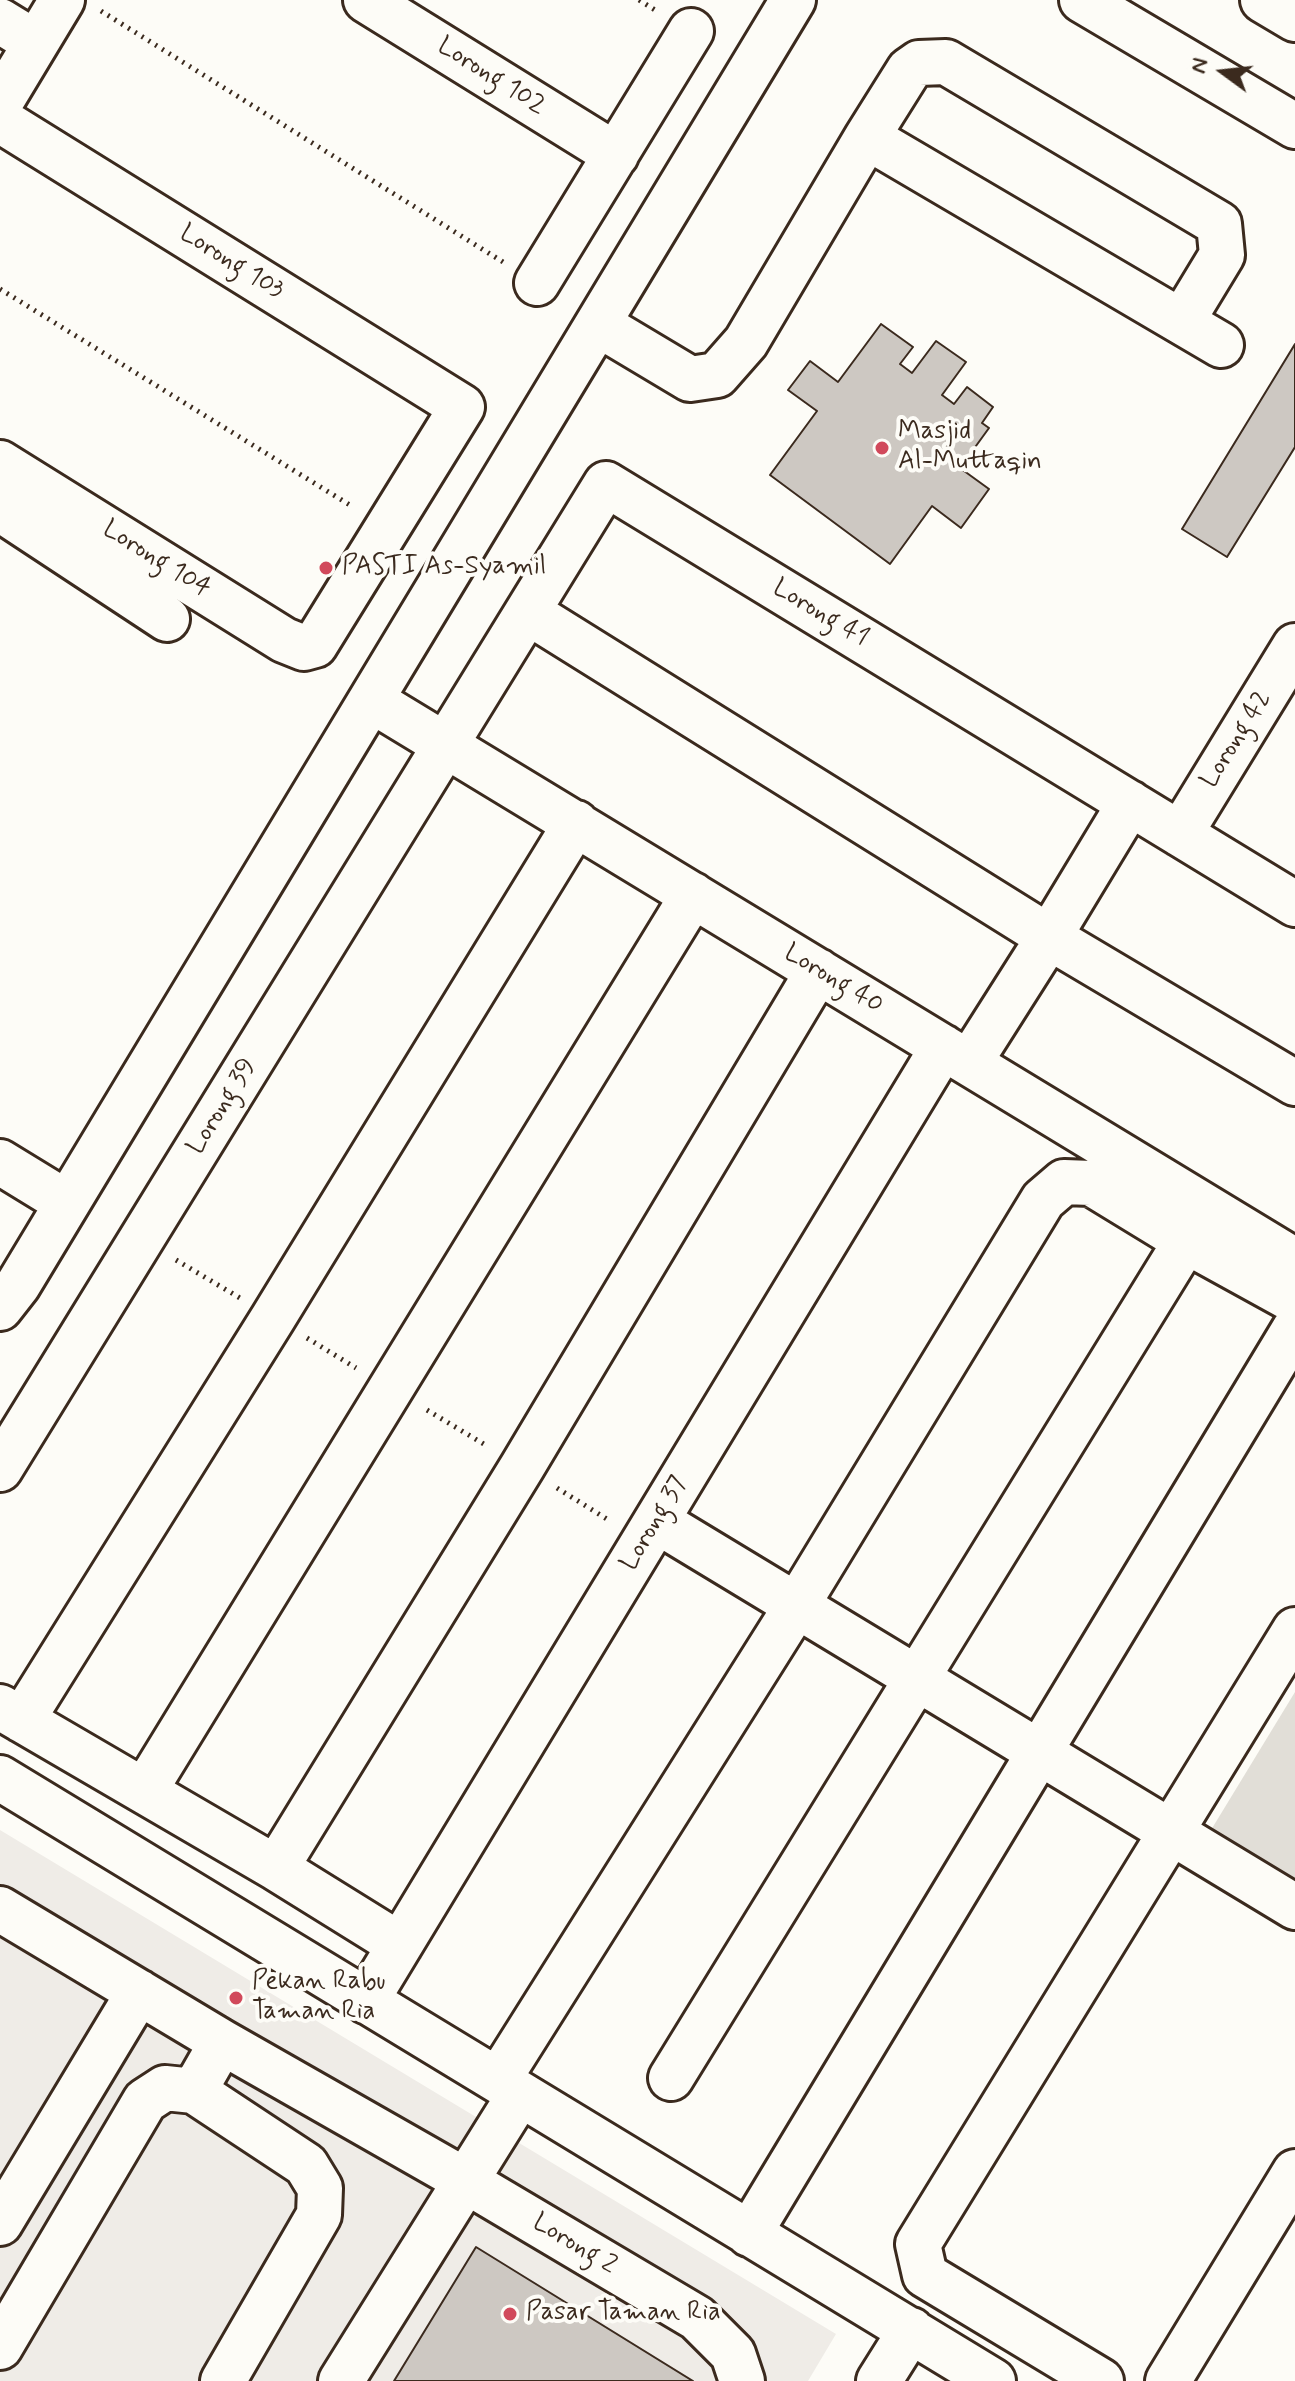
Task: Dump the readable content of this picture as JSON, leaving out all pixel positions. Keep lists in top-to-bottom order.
{
  "streets": {
    "street": [
      "Lorong 102",
      "Lorong 103",
      "Lorong 104",
      "Lorong 41",
      "Lorong 42",
      "Lorong 40",
      "Lorong 39",
      "Lorong 37",
      "Lorong 2"
    ]
  },
  "crossings": [
    ["Lorong 103", "Lorong 104"],
    ["Lorong 41", "Lorong 42"],
    ["Lorong 41", "Lorong 40"],
    ["Lorong 41", "Lorong 39"],
    ["Lorong 41", "Lorong 37"],
    ["Lorong 40", "Lorong 39"],
    ["Lorong 40", "Lorong 37"]
  ],
  "places": [
    "Masjid Al-Muttaqin",
    "PASTI As-Syamil",
    "Pekan Rabu Taman Ria",
    "Pasar Taman Ria"
  ],
  "north": "left"
}
